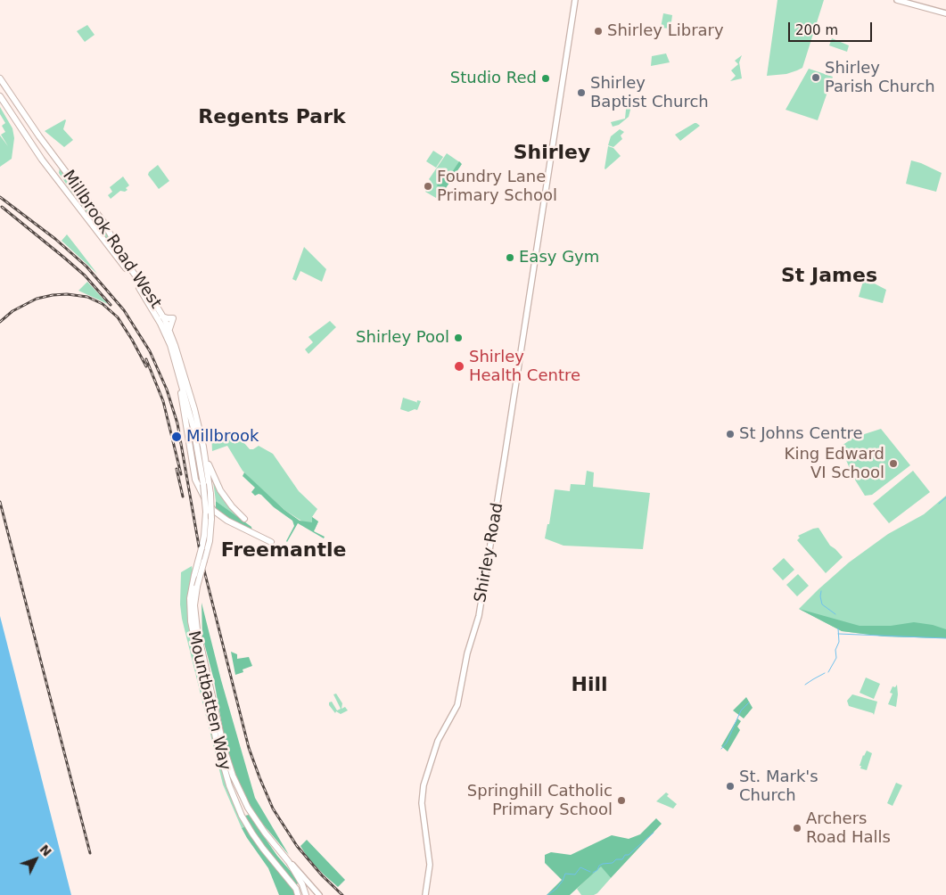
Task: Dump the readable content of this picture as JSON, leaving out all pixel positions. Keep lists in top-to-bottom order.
{
  "streets": {
    "highway": ["Millbrook Road West", "Mountbatten Way"],
    "main road": ["Shirley Road"]
  },
  "crossings": [
    ["Millbrook Road West", "Mountbatten Way"]
  ],
  "districts": [
    "Regents Park",
    "Shirley",
    "St James",
    "Freemantle",
    "Hill"
  ],
  "places": [
    "Shirley Library",
    "Shirley Parish Church",
    "Studio Red",
    "Shirley Baptist Church",
    "Foundry Lane Primary School",
    "Easy Gym",
    "Shirley Pool",
    "Shirley Health Centre",
    "St Johns Centre",
    "Millbrook",
    "King Edward VI School",
    "St. Mark's Church",
    "Springhill Catholic Primary School",
    "Archers Road Halls"
  ],
  "scale_bar": "200 m",
  "north": "top right"
}
